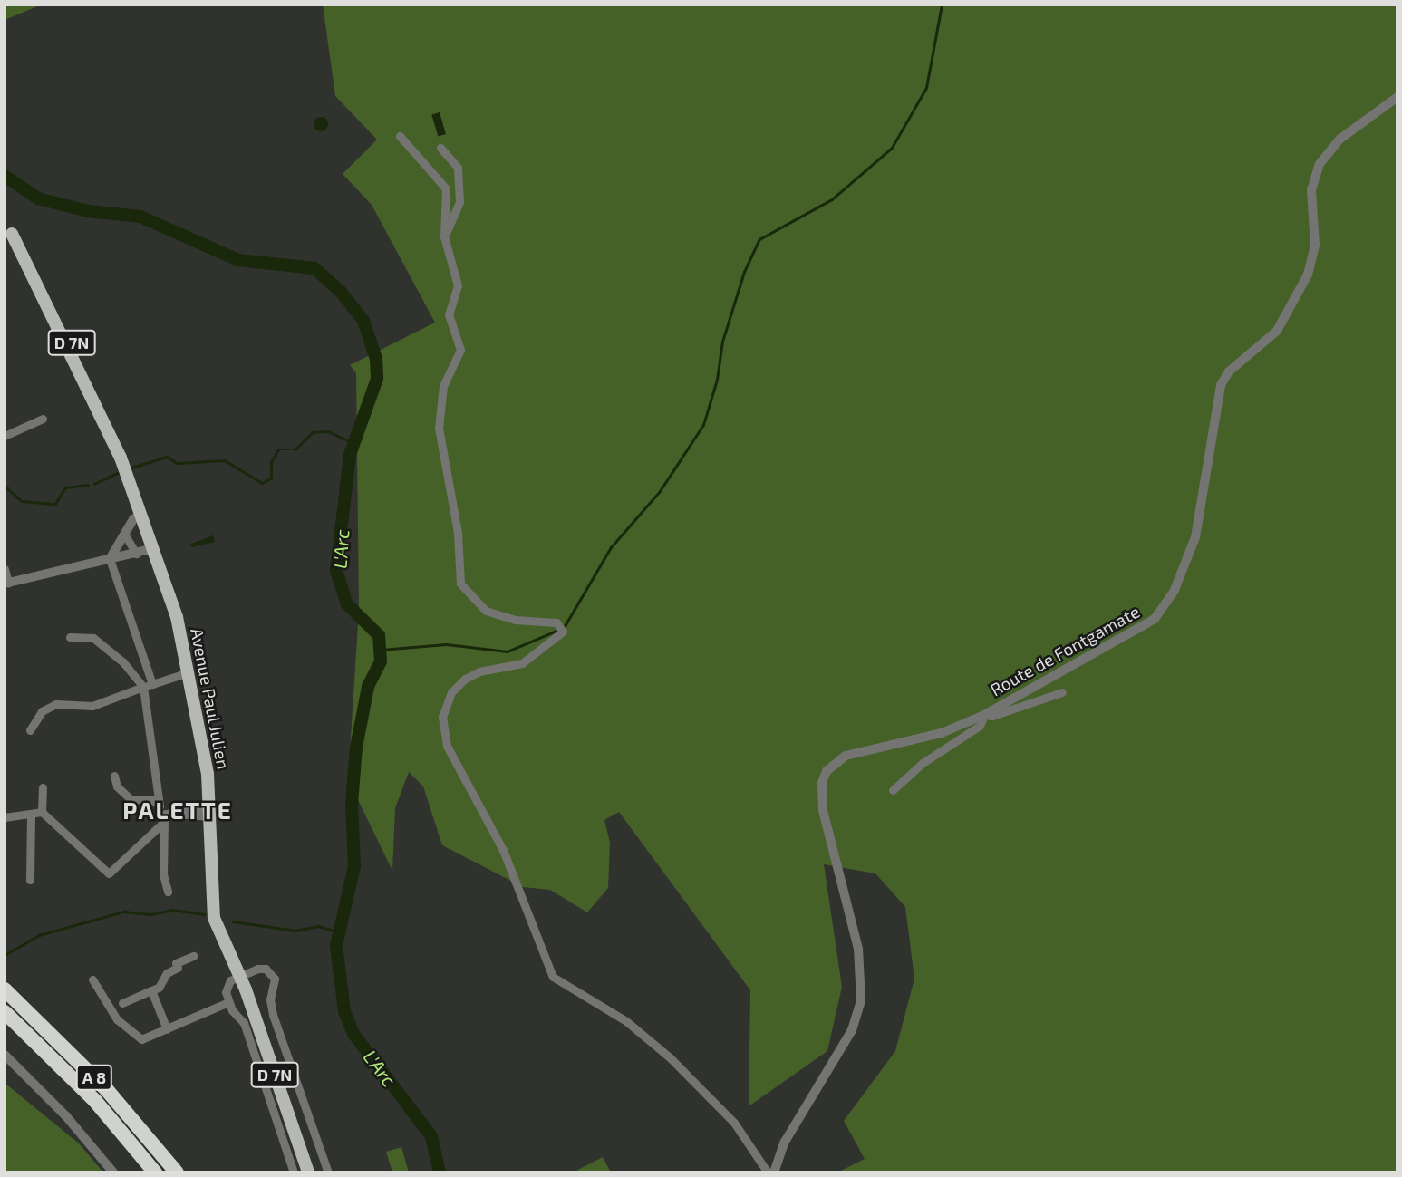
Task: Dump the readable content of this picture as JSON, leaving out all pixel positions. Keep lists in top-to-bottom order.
{
  "streets": {
    "highway": ["A 8"],
    "main road": ["D 7N", "Avenue Paul Julien"],
    "street": ["Route de Fontgamate"]
  },
  "districts": ["PALETTE"],
  "water": ["L'Arc"]
}
